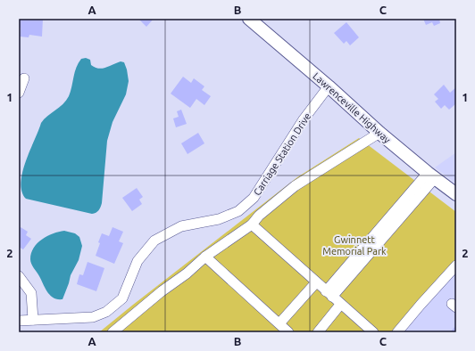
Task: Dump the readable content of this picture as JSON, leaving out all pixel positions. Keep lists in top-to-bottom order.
{
  "streets": {
    "main road": ["Lawrenceville Highway"],
    "street": ["Carriage Station Drive"]
  },
  "crossings": [
    ["Lawrenceville Highway", "Carriage Station Drive"]
  ],
  "parks": ["Gwinnett Memorial Park"],
  "grid": {
    "columns": ["A", "B", "C"],
    "rows": ["1", "2"]
  }
}
